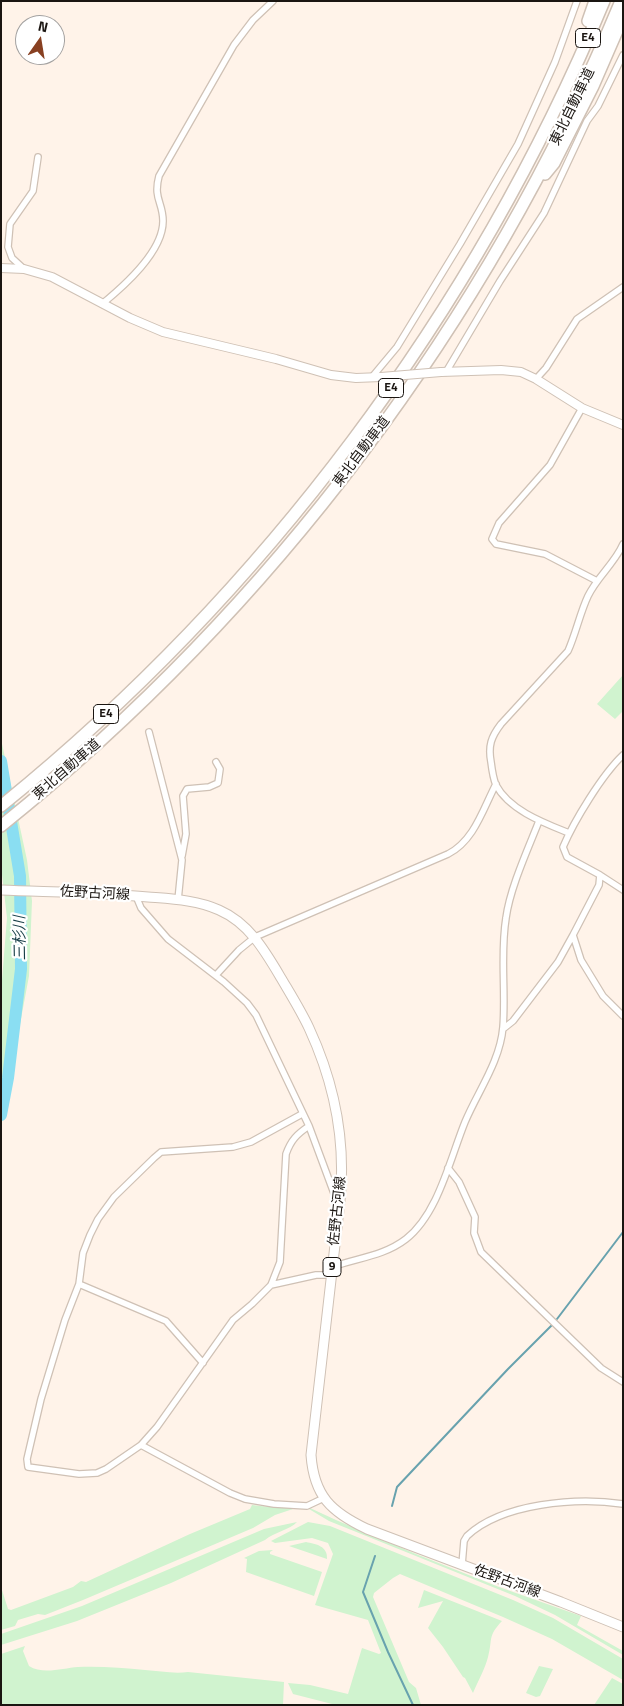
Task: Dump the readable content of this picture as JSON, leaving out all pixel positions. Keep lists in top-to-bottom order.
{
  "streets": {
    "highway": ["E4", "東北自動車道"],
    "main road": ["佐野古河線", "9"]
  },
  "water": ["三杉川"],
  "north": "top"
}
